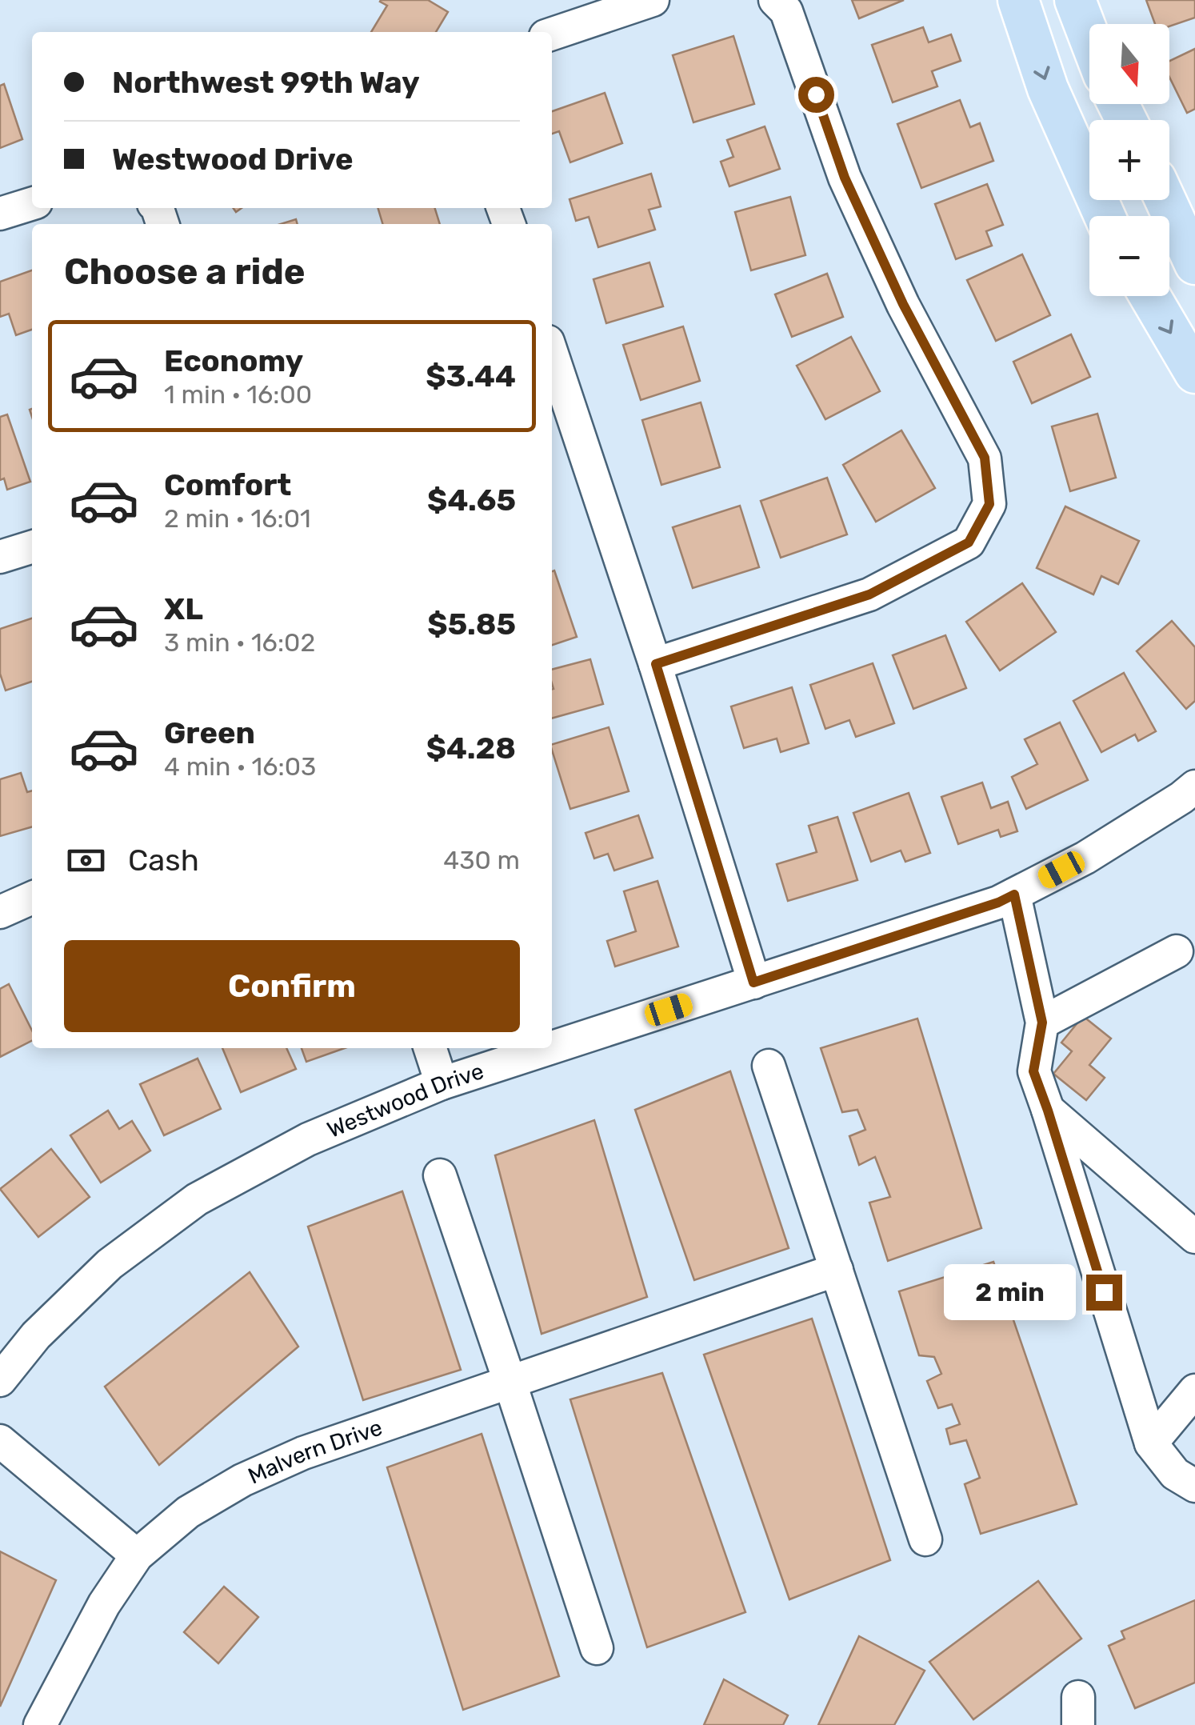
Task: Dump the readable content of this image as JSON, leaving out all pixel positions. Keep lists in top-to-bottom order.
{
  "streets": {
    "street": ["Westwood Drive", "Malvern Drive"]
  },
  "north": "bottom",
  "page": {
    "map_buttons": ["+", "−"],
    "banner": ["Northwest 99th Way", "Westwood Drive"],
    "heading": "Choose a ride",
    "list": [
      {
        "name": "Economy",
        "note": "1 min · 16:00",
        "value": "$3.44"
      },
      {
        "name": "Comfort",
        "note": "2 min · 16:01",
        "value": "$4.65"
      },
      {
        "name": "XL",
        "note": "3 min · 16:02",
        "value": "$5.85"
      },
      {
        "name": "Green",
        "note": "4 min · 16:03",
        "value": "$4.28"
      }
    ],
    "pay": ["Cash", "430 m"],
    "buttons": "Confirm",
    "bubble": "2 min"
  }
}
